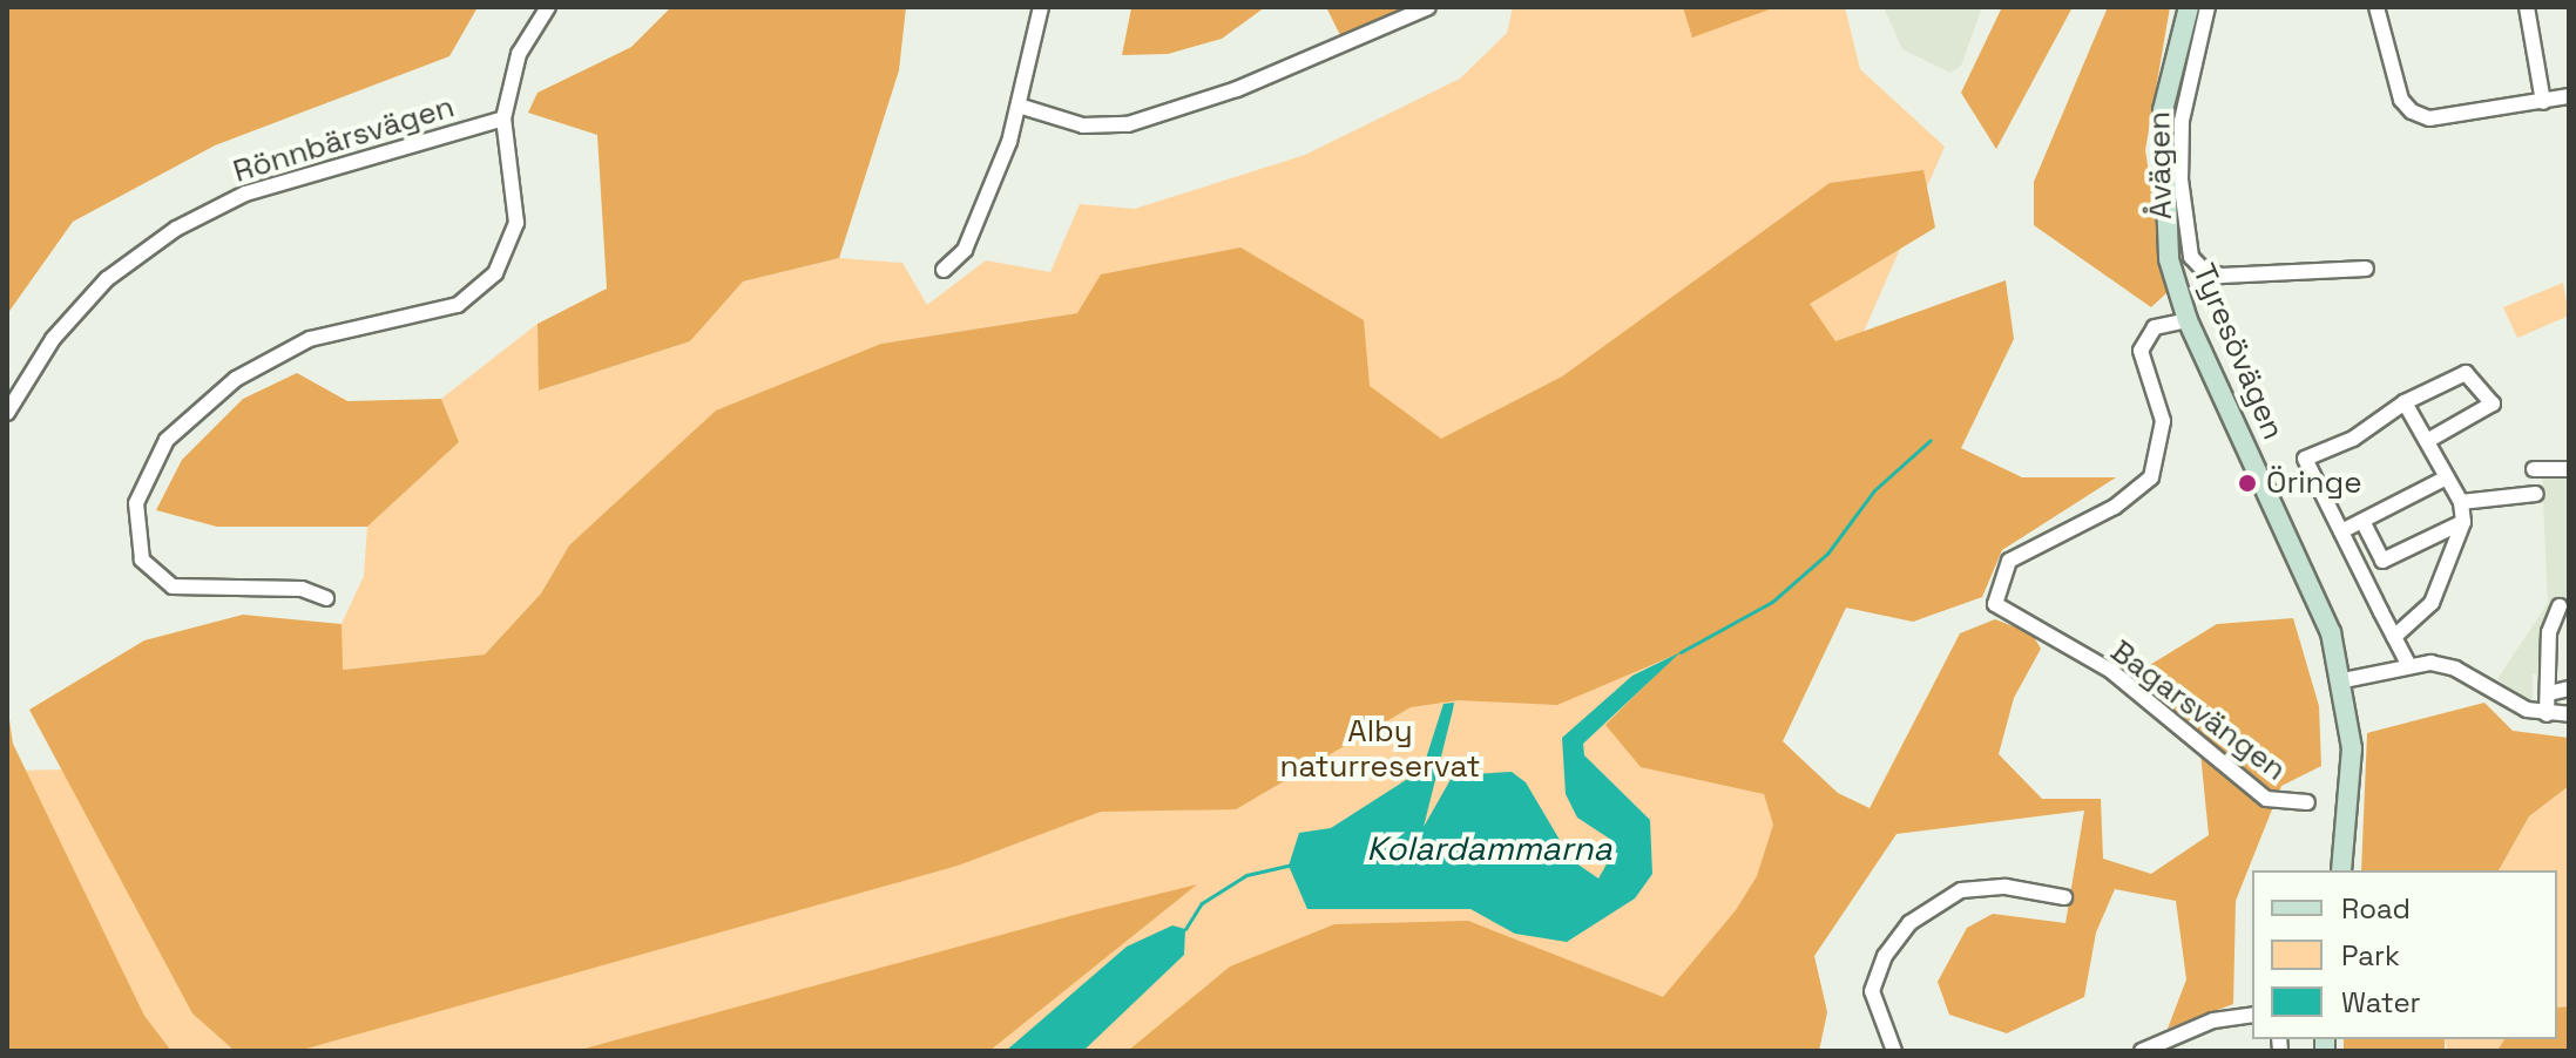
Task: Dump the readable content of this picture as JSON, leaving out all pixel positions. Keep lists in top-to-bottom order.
{
  "streets": {
    "main road": ["Tyresövägen"],
    "street": ["Rönnbärsvägen", "Åvägen", "Bagarsvängen"]
  },
  "crossings": [
    ["Tyresövägen", "Bagarsvängen"]
  ],
  "water": ["Kolardammarna"],
  "parks": ["Alby naturreservat"],
  "places": ["Öringe"],
  "legend": ["Road", "Park", "Water"]
}
